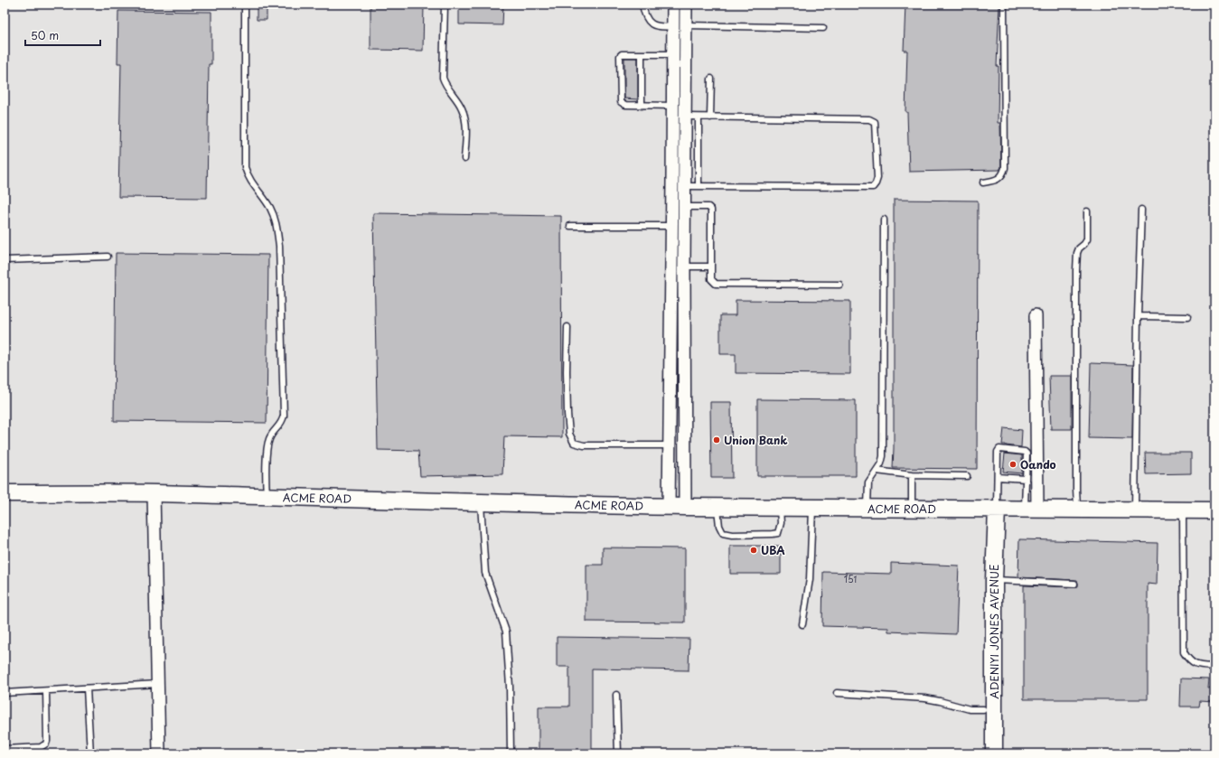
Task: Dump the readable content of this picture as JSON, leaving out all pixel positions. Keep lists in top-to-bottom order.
{
  "streets": {
    "street": ["ACME ROAD", "ADENIYI JONES AVENUE"]
  },
  "crossings": [
    ["ACME ROAD", "ADENIYI JONES AVENUE"]
  ],
  "places": ["Union Bank", "Oando", "UBA"],
  "house_numbers": ["151"],
  "scale_bar": "50 m"
}
